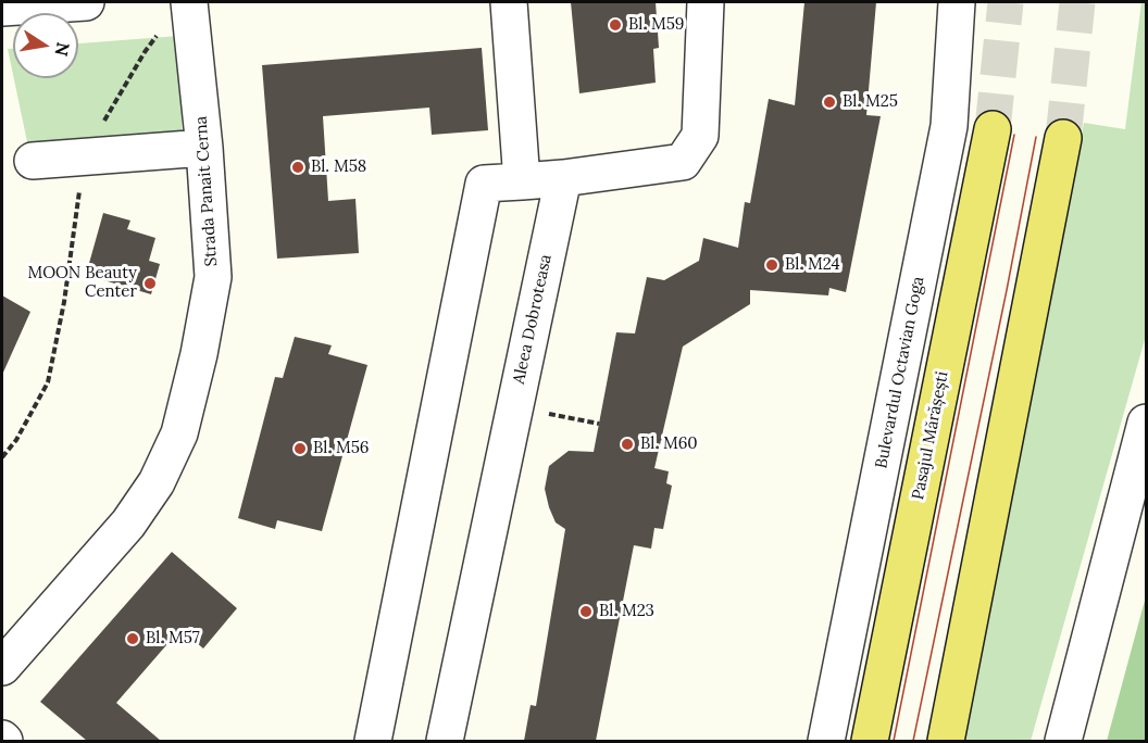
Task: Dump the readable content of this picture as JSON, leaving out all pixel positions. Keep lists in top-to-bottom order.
{
  "streets": {
    "main road": ["Pasajul Mărășești"],
    "street": ["Strada Panait Cerna", "Aleea Dobroteasa", "Bulevardul Octavian Goga"]
  },
  "places": [
    "Bl. M59",
    "Bl. M25",
    "Bl. M58",
    "Bl. M24",
    "MOON Beauty Center",
    "Bl. M60",
    "Bl. M56",
    "Bl. M23",
    "Bl. M57"
  ],
  "north": "right"
}
